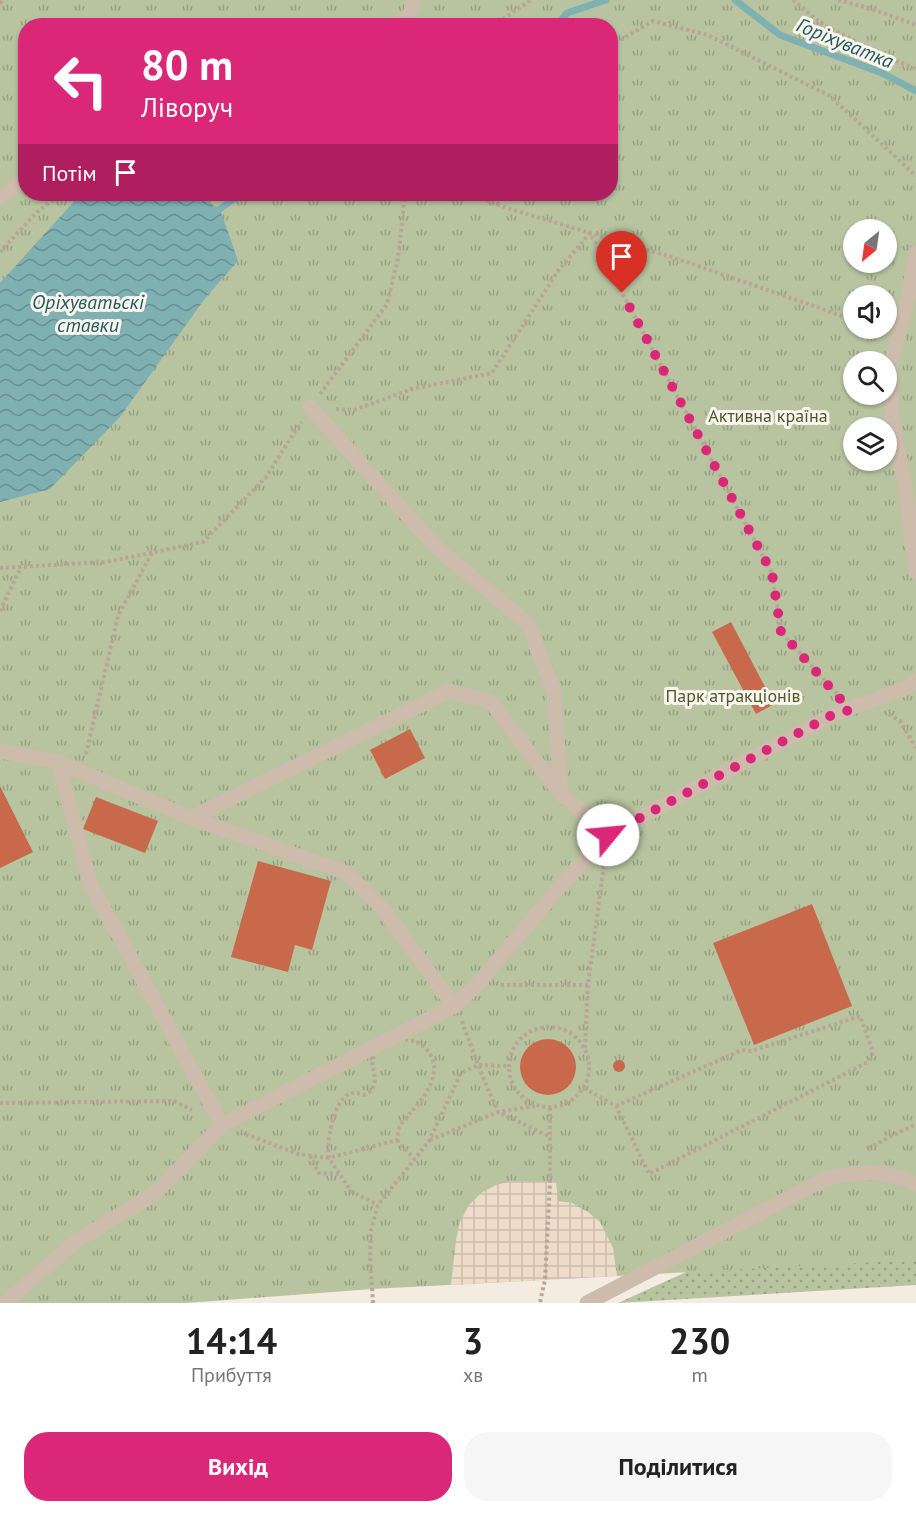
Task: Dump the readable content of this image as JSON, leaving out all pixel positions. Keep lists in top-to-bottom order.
{
  "water": ["Горіхуватка", "Оріхуватьскі ставки"],
  "parks": ["Активна країна", "Парк атракціонів"],
  "north": "bottom left",
  "page": {
    "turn": ["80 m", "Ліворуч"],
    "then": "Потім",
    "eta": [
      "14:14",
      "Прибуття",
      "3",
      "хв",
      "230",
      "m"
    ],
    "buttons": ["Вихід", "Поділитися"]
  }
}
